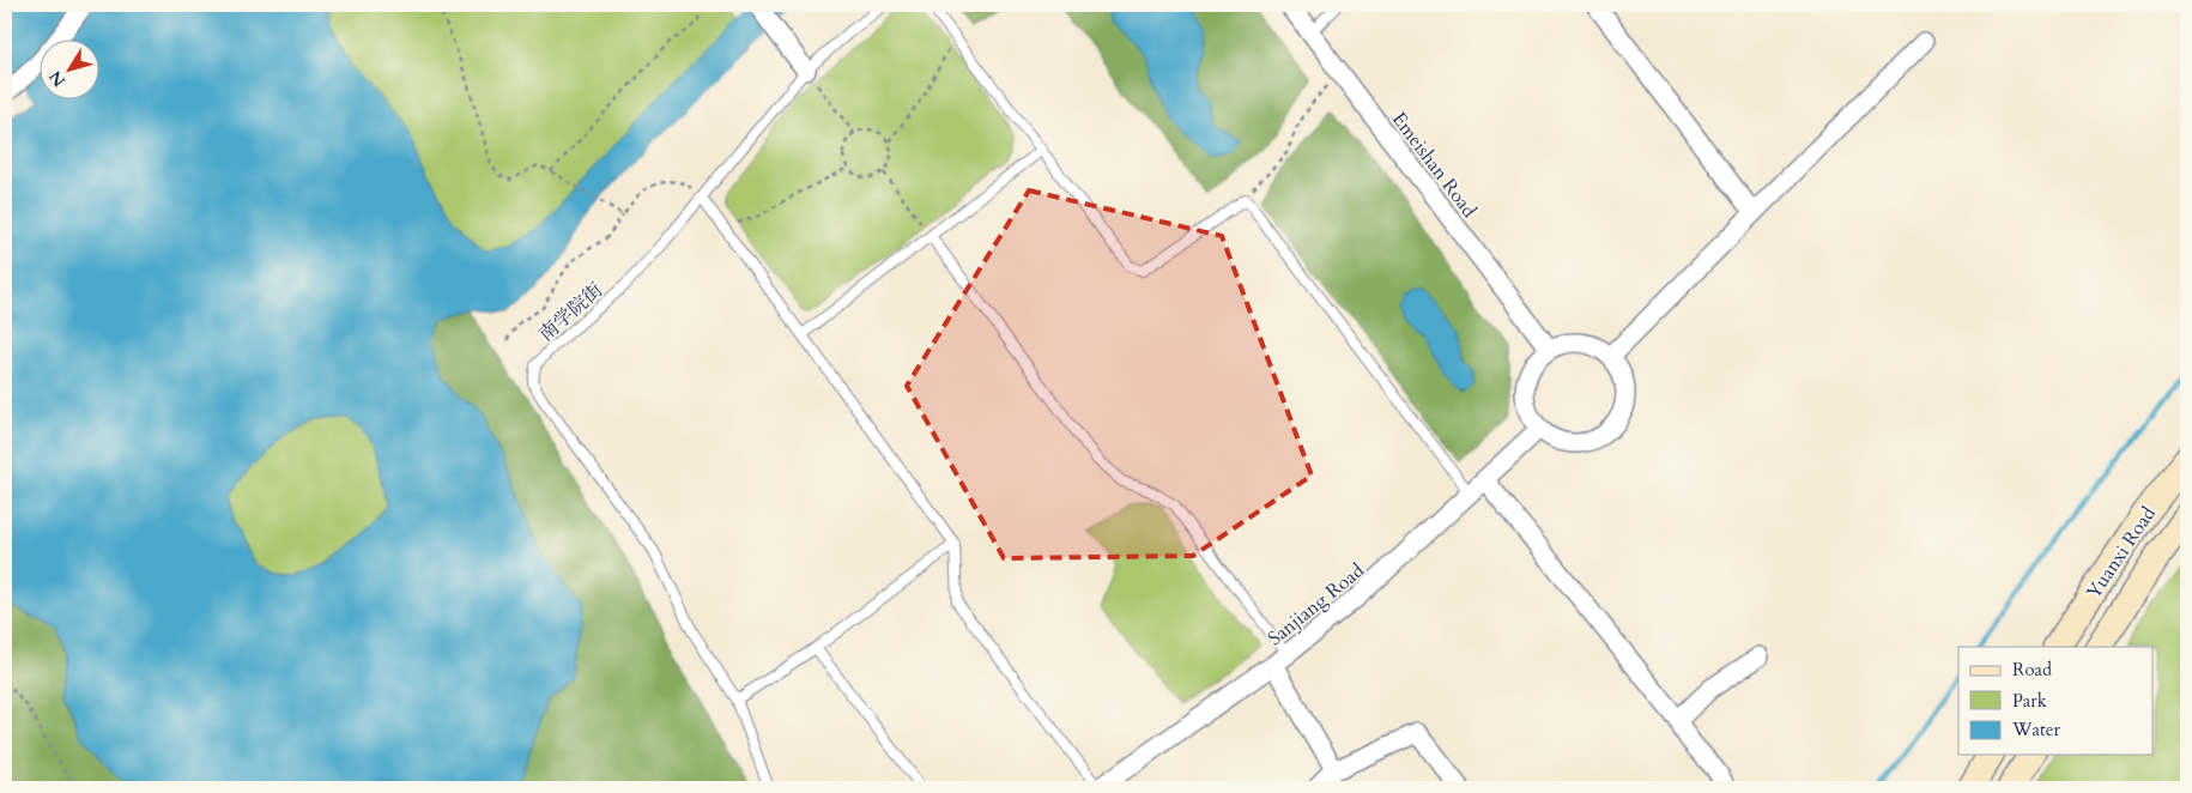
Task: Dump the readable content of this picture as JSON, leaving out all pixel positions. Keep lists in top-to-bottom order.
{
  "streets": {
    "main road": ["Yuanxi Road"],
    "street": ["Emeishan Road", "Sanjiang Road"],
    "lane": ["南学院街"]
  },
  "crossings": [
    ["Emeishan Road", "Sanjiang Road"]
  ],
  "legend": ["Road", "Park", "Water"],
  "north": "bottom left"
}
